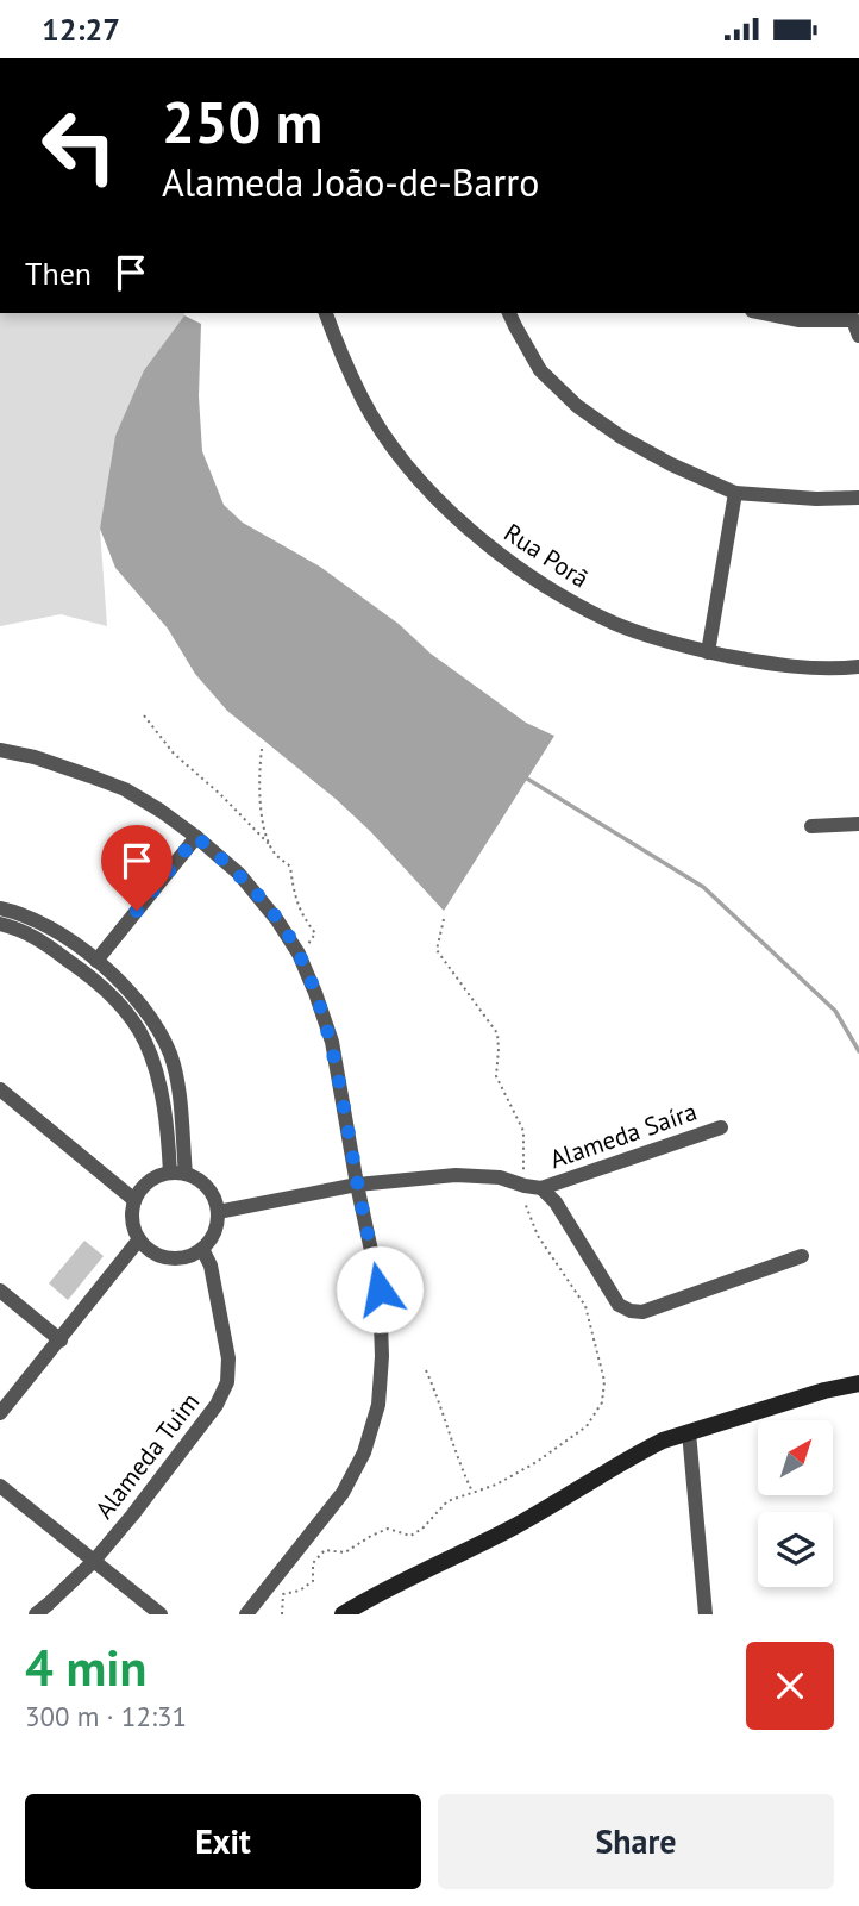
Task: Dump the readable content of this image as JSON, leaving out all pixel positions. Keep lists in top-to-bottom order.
{
  "streets": {
    "street": ["Rua Porã", "Alameda Saíra", "Alameda Tuim"]
  },
  "north": "top right",
  "page": {
    "status": "12:27",
    "turn": ["250 m", "Alameda João-de-Barro"],
    "then": "Then",
    "heading": ["4 min", "300 m · 12:31"],
    "buttons": ["Exit", "Share"]
  }
}
